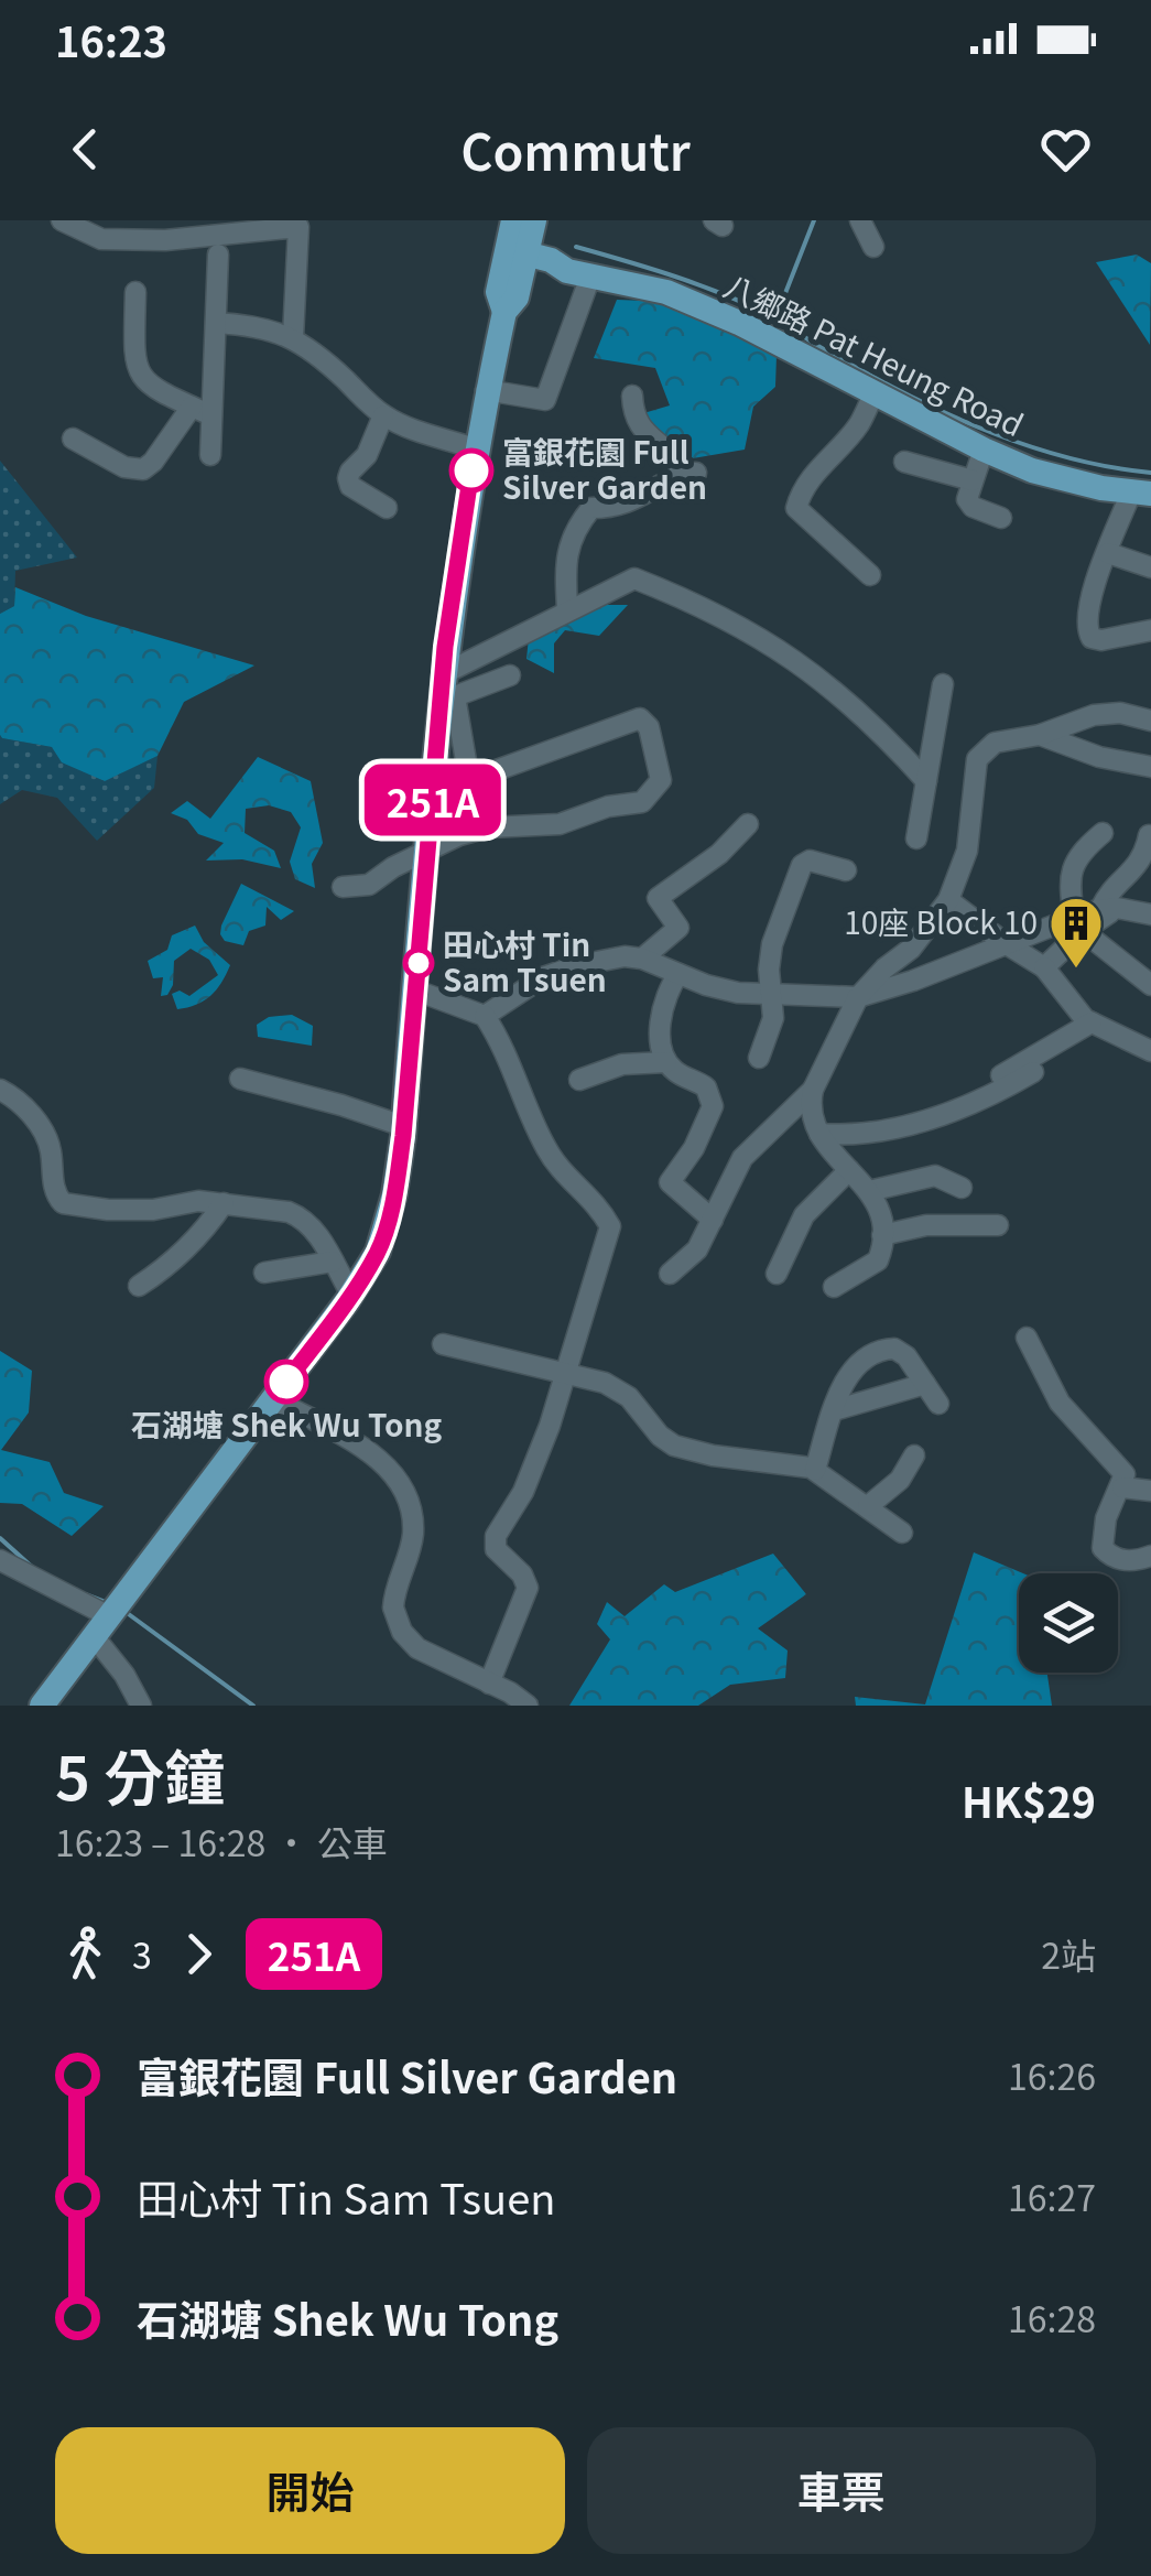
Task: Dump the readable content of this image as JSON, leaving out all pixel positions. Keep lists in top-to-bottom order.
{
  "streets": {
    "main road": ["八鄉路 Pat Heung Road"]
  },
  "places": {
    "other": ["富銀花園 Full Silver Garden", "田心村 Tin Sam Tsuen", "石湖塘 Shek Wu Tong"],
    "building": ["10座 Block 10"]
  },
  "lines": ["bus line 251A"],
  "page": {
    "status": "16:23",
    "header": "Commutr",
    "on_map": "251A",
    "heading": ["5 分鐘", "16:23 – 16:28 · 公車", "HK$29"],
    "legs": ["3", "251A", "2站"],
    "list": [
      {
        "name": "富銀花園 Full Silver Garden",
        "value": "16:26"
      },
      {
        "name": "田心村 Tin Sam Tsuen",
        "value": "16:27"
      },
      {
        "name": "石湖塘 Shek Wu Tong",
        "value": "16:28"
      }
    ],
    "buttons": ["開始", "車票"]
  }
}
